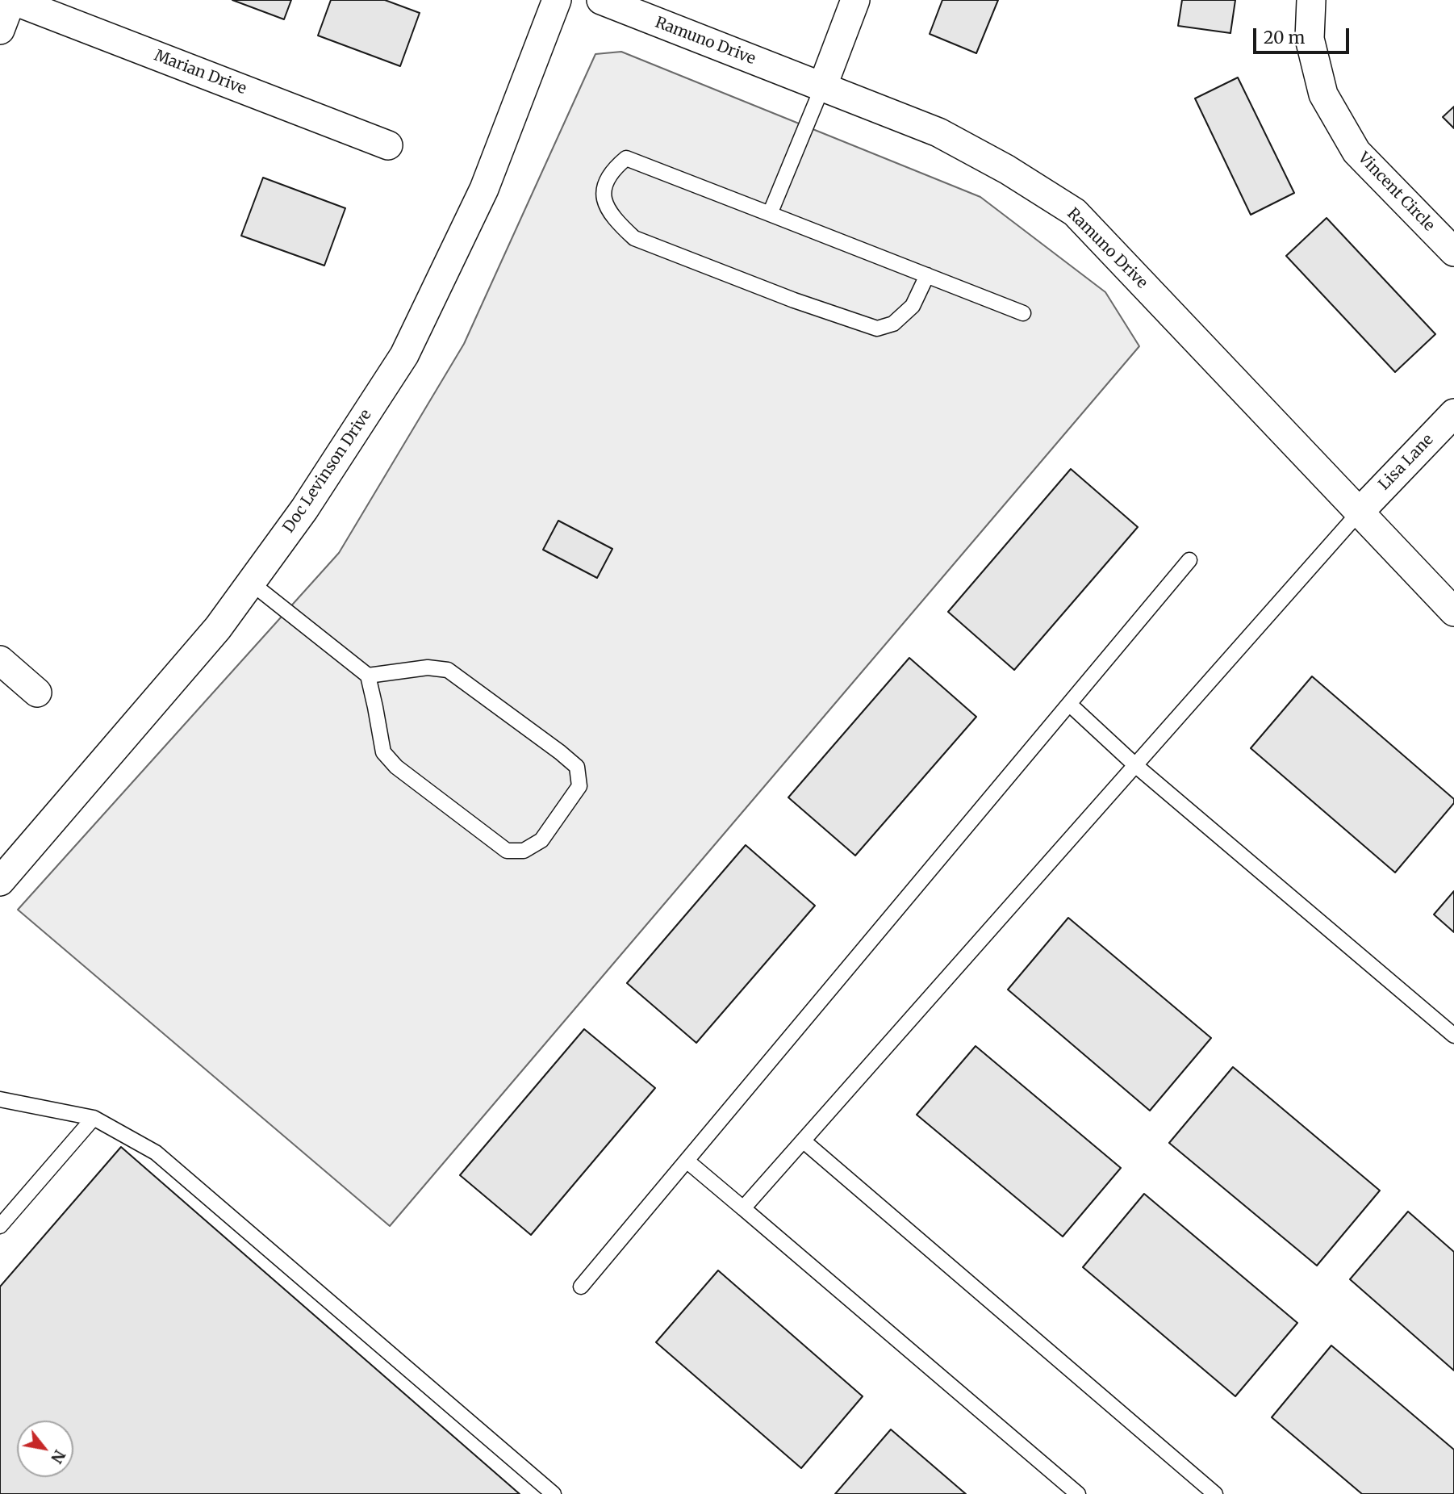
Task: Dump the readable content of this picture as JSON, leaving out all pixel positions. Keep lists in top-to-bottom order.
{
  "streets": {
    "street": [
      "Ramuno Drive",
      "Marian Drive",
      "Vincent Circle",
      "Lisa Lane",
      "Doc Levinson Drive"
    ]
  },
  "crossings": [
    ["Ramuno Drive", "Lisa Lane"]
  ],
  "scale_bar": "20 m",
  "north": "bottom right"
}
